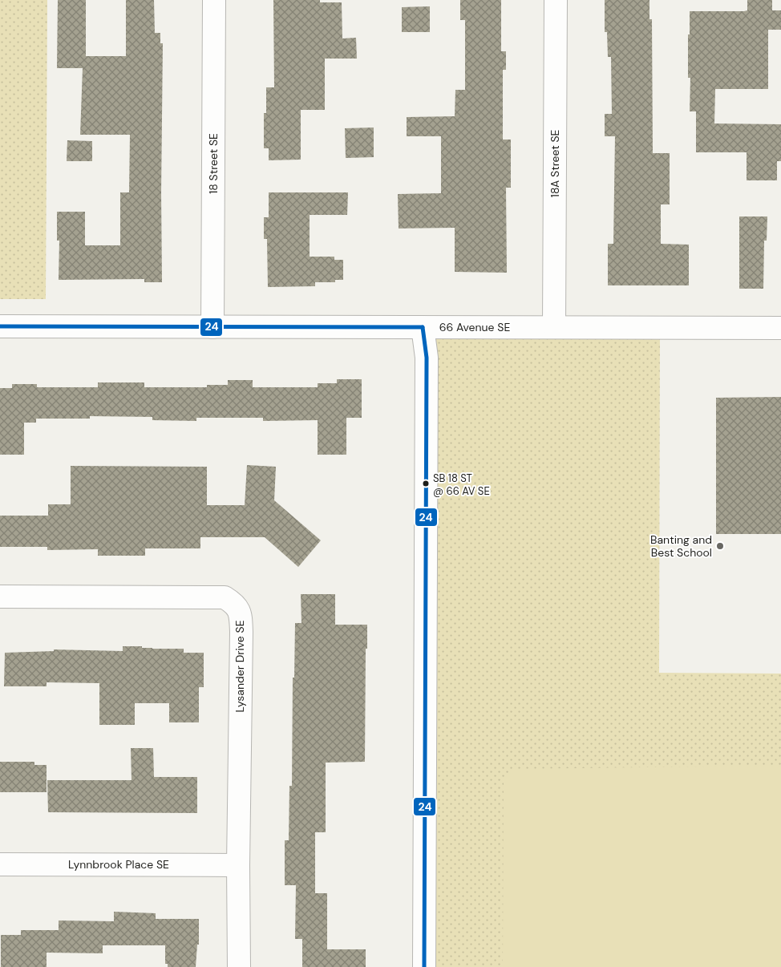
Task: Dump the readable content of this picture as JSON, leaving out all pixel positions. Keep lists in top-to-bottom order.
{
  "streets": {
    "street": [
      "18 Street SE",
      "18A Street SE",
      "66 Avenue SE",
      "Lysander Drive SE",
      "Lynnbrook Place SE"
    ]
  },
  "crossings": [
    ["18 Street SE", "66 Avenue SE"],
    ["18A Street SE", "66 Avenue SE"],
    ["Lysander Drive SE", "Lynnbrook Place SE"]
  ],
  "places": ["SB 18 ST @ 66 AV SE", "Banting and Best School"],
  "lines": ["transit line 24"]
}
